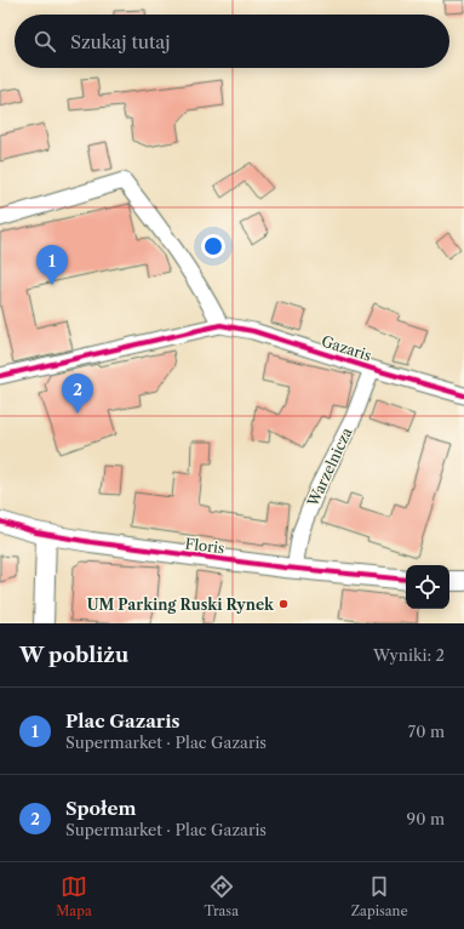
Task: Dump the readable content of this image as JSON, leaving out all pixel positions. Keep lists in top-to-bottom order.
{
  "streets": {
    "street": ["Gazaris", "Warzelnicza", "Floris"]
  },
  "crossings": [
    ["Gazaris", "Warzelnicza"],
    ["Warzelnicza", "Floris"]
  ],
  "places": ["UM Parking Ruski Rynek"],
  "page": {
    "search": "Szukaj tutaj",
    "pins": ["1", "2"],
    "heading": ["W pobliżu", "Wyniki: 2"],
    "list": [
      {
        "mark": "1",
        "name": "Plac Gazaris",
        "note": "Supermarket · Plac Gazaris",
        "value": "70 m"
      },
      {
        "mark": "2",
        "name": "Społem",
        "note": "Supermarket · Plac Gazaris",
        "value": "90 m"
      }
    ],
    "nav": ["Mapa", "Trasa", "Zapisane"]
  }
}
